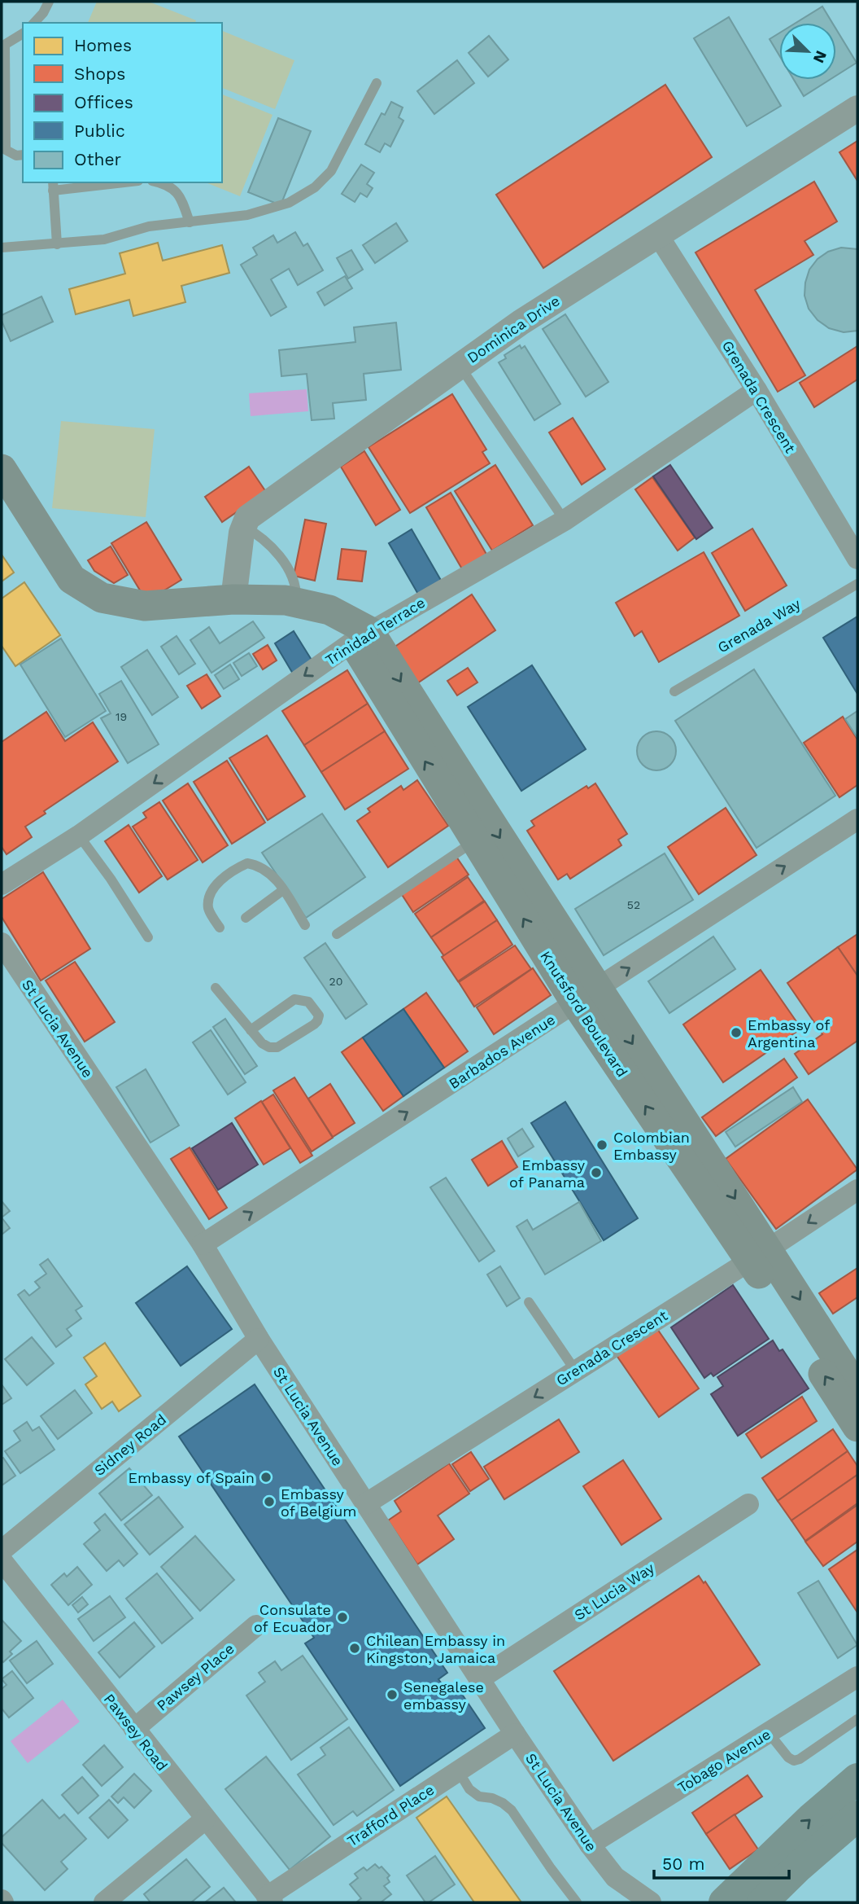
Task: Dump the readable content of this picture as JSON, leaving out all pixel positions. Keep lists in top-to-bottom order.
{
  "streets": {
    "main road": ["Knutsford Boulevard"],
    "street": [
      "Dominica Drive",
      "Grenada Crescent",
      "Trinidad Terrace",
      "St Lucia Avenue",
      "Barbados Avenue",
      "Sidney Road",
      "St Lucia Way",
      "Pawsey Place",
      "Pawsey Road",
      "Tobago Avenue",
      "Trafford Place"
    ],
    "lane": ["Grenada Way"]
  },
  "crossings": [
    ["Dominica Drive", "Grenada Crescent"],
    ["Grenada Crescent", "Trinidad Terrace"],
    ["Grenada Crescent", "Knutsford Boulevard"],
    ["Grenada Crescent", "St Lucia Avenue"],
    ["Trinidad Terrace", "Knutsford Boulevard"],
    ["Knutsford Boulevard", "Barbados Avenue"],
    ["St Lucia Avenue", "Barbados Avenue"],
    ["St Lucia Avenue", "Sidney Road"],
    ["St Lucia Avenue", "St Lucia Way"],
    ["St Lucia Avenue", "Tobago Avenue"],
    ["St Lucia Avenue", "Trafford Place"],
    ["Pawsey Place", "Pawsey Road"],
    ["Pawsey Road", "Trafford Place"]
  ],
  "one_way": ["Grenada Crescent", "Trinidad Terrace", "Barbados Avenue"],
  "places": [
    "Embassy of Argentina",
    "Colombian Embassy",
    "Embassy of Panama",
    "Embassy of Spain",
    "Embassy of Belgium",
    "Consulate of Ecuador",
    "Chilean Embassy in Kingston, Jamaica",
    "Senegalese embassy"
  ],
  "house_numbers": ["19", "52", "20"],
  "legend": [
    "Homes",
    "Shops",
    "Offices",
    "Public",
    "Other"
  ],
  "scale_bar": "50 m",
  "north": "bottom right"
}
